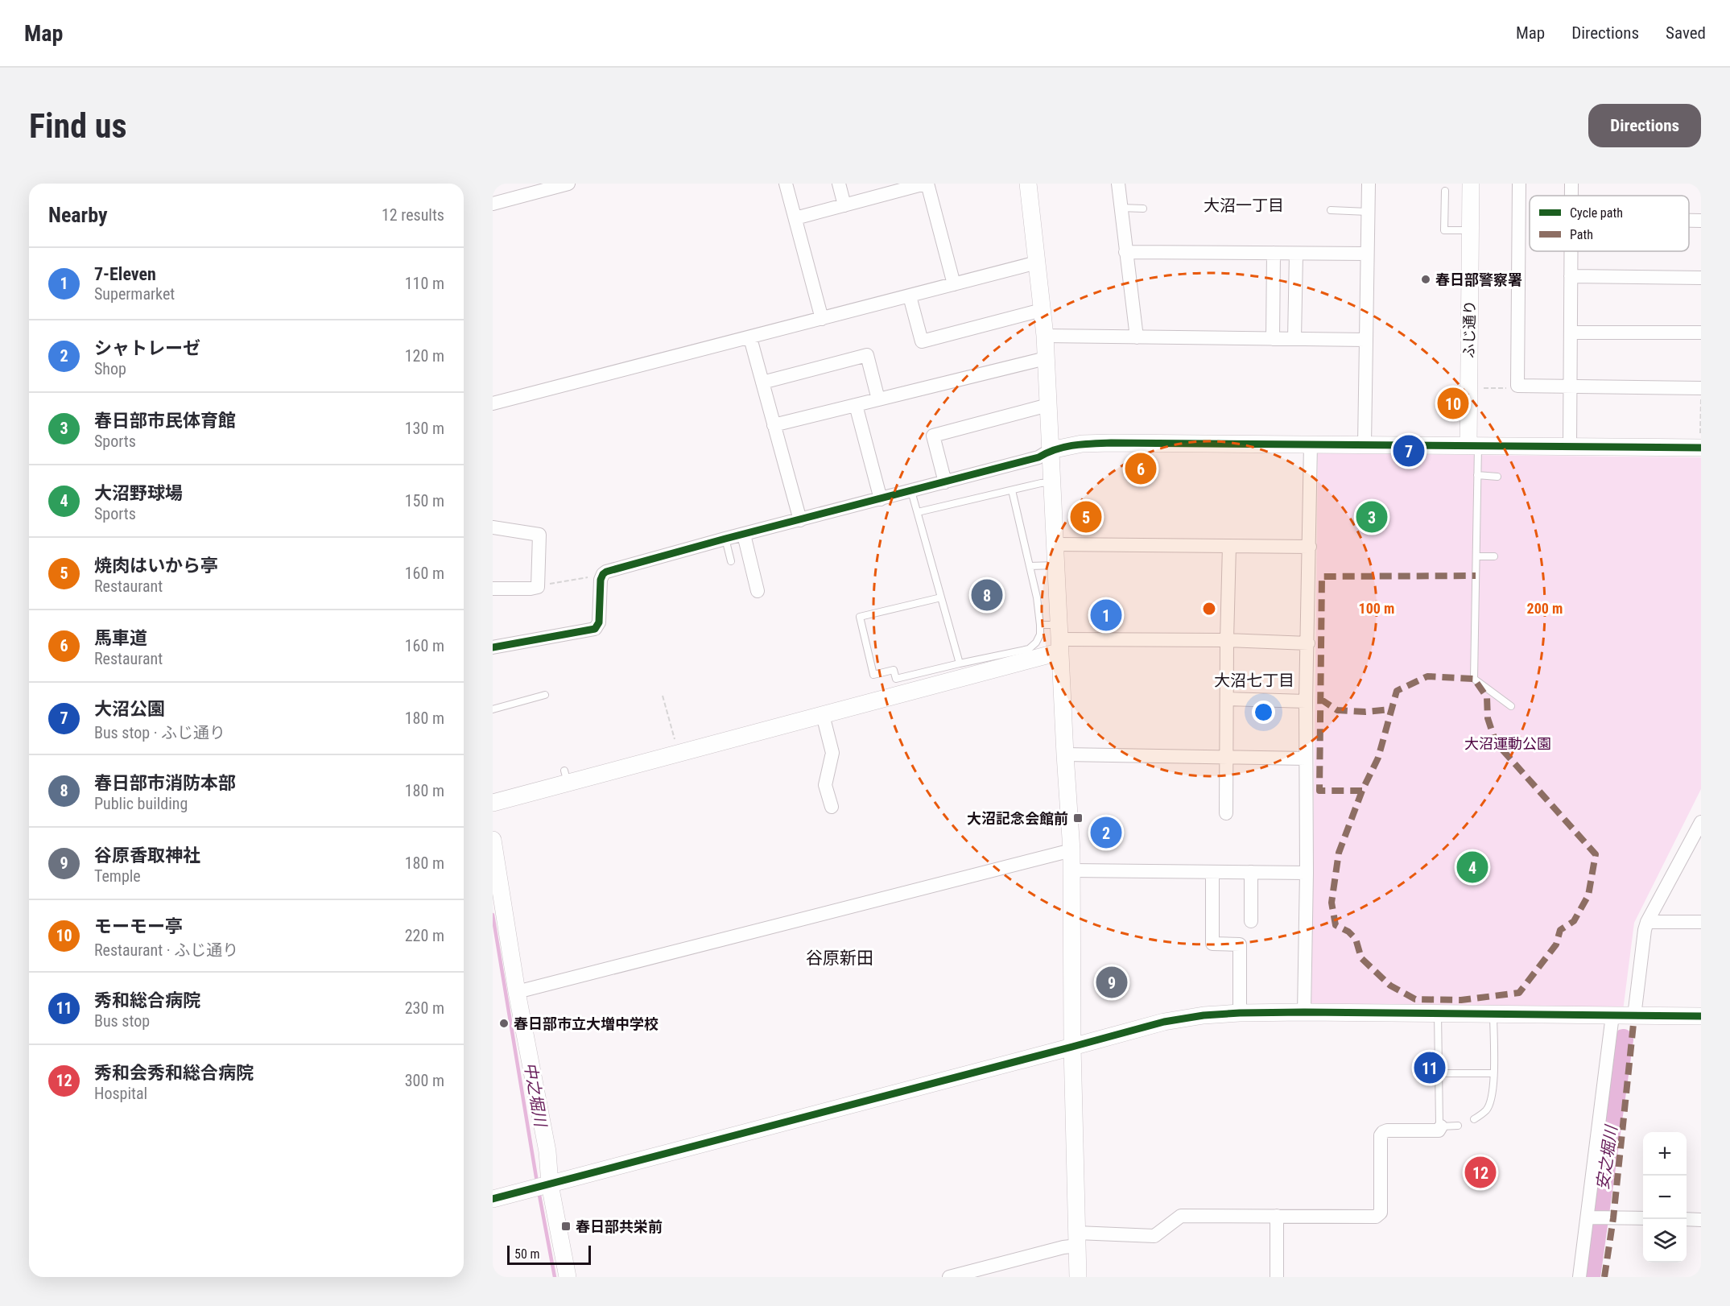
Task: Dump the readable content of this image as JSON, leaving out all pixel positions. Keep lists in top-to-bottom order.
{
  "streets": {
    "street": ["ふじ通り"]
  },
  "districts": ["大沼一丁目", "大沼七丁目", "谷原新田"],
  "water": ["中之堀川", "安之堀川"],
  "parks": ["大沼運動公園"],
  "places": {
    "other": ["春日部警察署", "春日部市立大増中学校"],
    "transit": ["大沼記念会館前", "春日部共栄前"]
  },
  "legend": ["Cycle path", "Path"],
  "scale_bar": "50 m",
  "page": {
    "header": "Map",
    "nav": ["Map", "Directions", "Saved"],
    "buttons": "Directions",
    "title": "Find us",
    "heading": ["Nearby", "12 results"],
    "list": [
      {
        "mark": "1",
        "name": "7-Eleven",
        "note": "Supermarket",
        "value": "110 m"
      },
      {
        "mark": "2",
        "name": "シャトレーゼ",
        "note": "Shop",
        "value": "120 m"
      },
      {
        "mark": "3",
        "name": "春日部市民体育館",
        "note": "Sports",
        "value": "130 m"
      },
      {
        "mark": "4",
        "name": "大沼野球場",
        "note": "Sports",
        "value": "150 m"
      },
      {
        "mark": "5",
        "name": "焼肉はいから亭",
        "note": "Restaurant",
        "value": "160 m"
      },
      {
        "mark": "6",
        "name": "馬車道",
        "note": "Restaurant",
        "value": "160 m"
      },
      {
        "mark": "7",
        "name": "大沼公園",
        "note": "Bus stop · ふじ通り",
        "value": "180 m"
      },
      {
        "mark": "8",
        "name": "春日部市消防本部",
        "note": "Public building",
        "value": "180 m"
      },
      {
        "mark": "9",
        "name": "谷原香取神社",
        "note": "Temple",
        "value": "180 m"
      },
      {
        "mark": "10",
        "name": "モーモー亭",
        "note": "Restaurant · ふじ通り",
        "value": "220 m"
      },
      {
        "mark": "11",
        "name": "秀和総合病院",
        "note": "Bus stop",
        "value": "230 m"
      },
      {
        "mark": "12",
        "name": "秀和会秀和総合病院",
        "note": "Hospital",
        "value": "300 m"
      }
    ],
    "pins": [
      "10",
      "7",
      "6",
      "3",
      "5",
      "8",
      "1",
      "2",
      "4",
      "9",
      "11",
      "12"
    ],
    "map_buttons": ["+", "−"],
    "scale": "50 m"
  },
  "rings": ["100 m", "200 m"]
}
